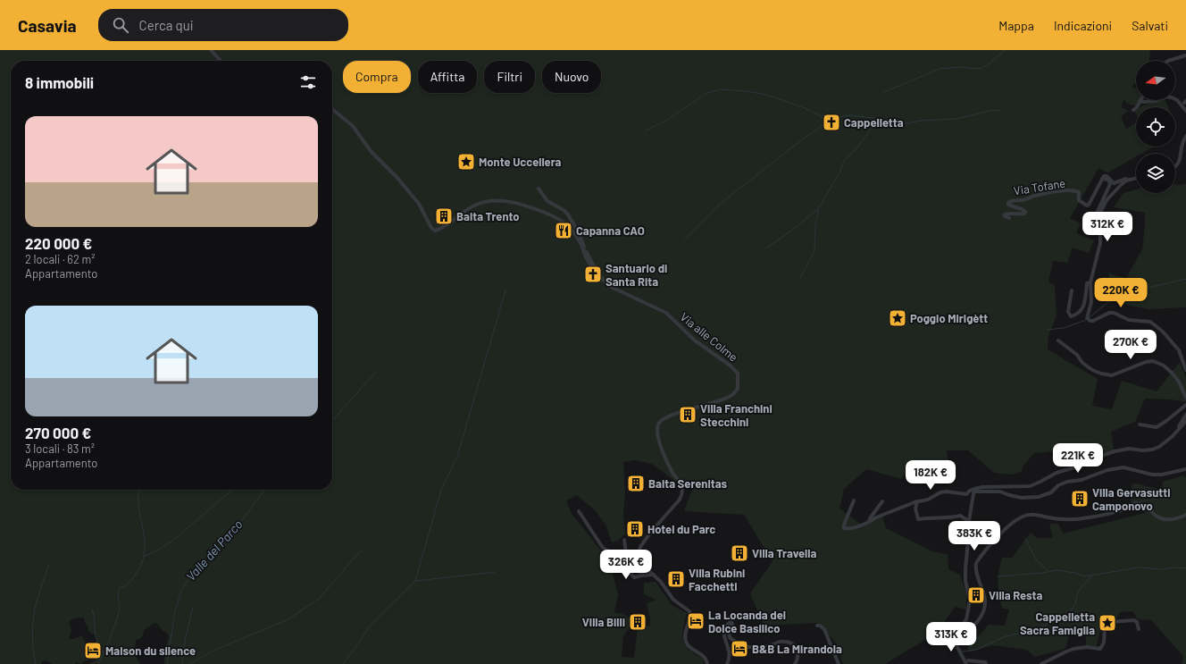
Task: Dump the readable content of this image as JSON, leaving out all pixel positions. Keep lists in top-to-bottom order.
{
  "streets": {
    "street": ["Via Tofane", "Via alle Colme"]
  },
  "water": ["Valle del Parco"],
  "places": {
    "church": ["Cappelletta", "Santuario di Santa Rita"],
    "place": ["Monte Uccellera", "Poggio Mirigètt", "Cappelletta Sacra Famiglia"],
    "building": [
      "Baita Trento",
      "Villa Franchini Stecchini",
      "Baita Serenitas",
      "Villa Gervasutti Camponovo",
      "Hotel du Parc",
      "Villa Travella",
      "Villa Rubini Facchetti",
      "Villa Resta",
      "Villa Billi"
    ],
    "restaurant": ["Capanna CAO"],
    "hotel": ["La Locanda del Dolce Basilico", "B&B La Mirandola", "Maison du silence"]
  },
  "north": "left",
  "page": {
    "header": "Casavia",
    "search": "Cerca qui",
    "nav": ["Mappa", "Indicazioni", "Salvati"],
    "chip": [
      "Compra",
      "Affitta",
      "Filtri",
      "Nuovo"
    ],
    "heading": "8 immobili",
    "list": [
      {
        "name": "220 000 €",
        "note": "2 locali · 62 m² · Appartamento"
      },
      {
        "name": "270 000 €",
        "note": "3 locali · 83 m² · Appartamento"
      }
    ],
    "price": [
      "312K €",
      "220K €",
      "270K €",
      "221K €",
      "182K €",
      "383K €",
      "326K €",
      "313K €"
    ]
  }
}
